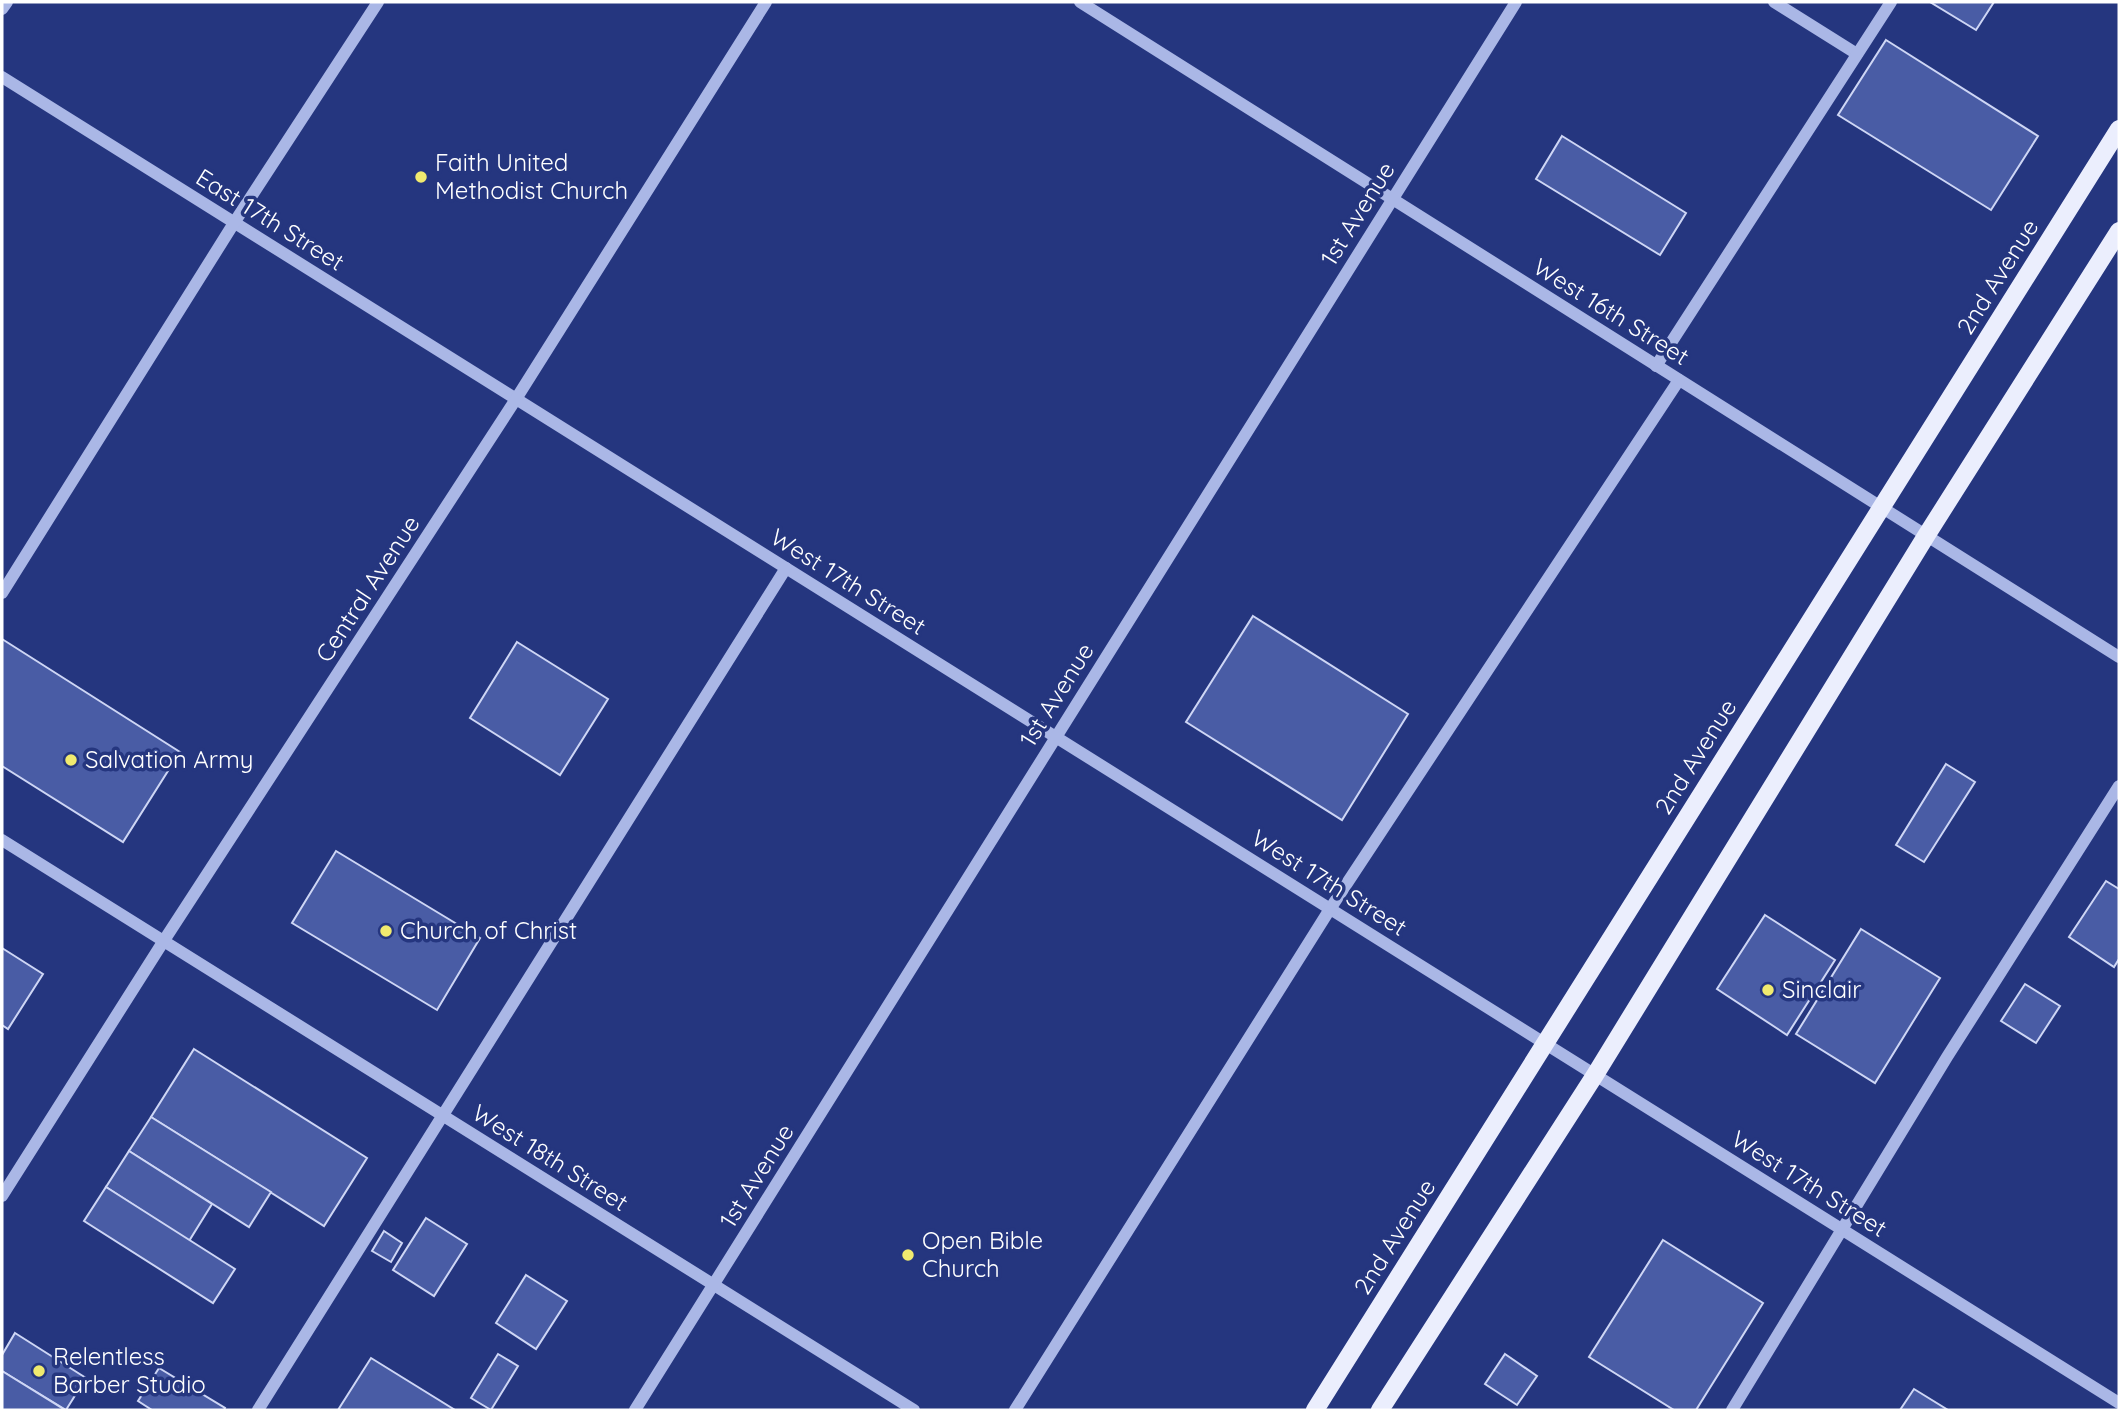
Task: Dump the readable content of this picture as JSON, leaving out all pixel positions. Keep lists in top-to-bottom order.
{
  "streets": {
    "main road": ["2nd Avenue"],
    "street": [
      "1st Avenue",
      "East 17th Street",
      "West 16th Street",
      "West 17th Street",
      "Central Avenue",
      "West 18th Street"
    ]
  },
  "crossings": [
    ["1st Avenue", "West 16th Street"],
    ["1st Avenue", "West 17th Street"],
    ["1st Avenue", "West 18th Street"],
    ["East 17th Street", "West 17th Street"],
    ["East 17th Street", "Central Avenue"],
    ["2nd Avenue", "West 16th Street"],
    ["2nd Avenue", "West 17th Street"],
    ["West 17th Street", "Central Avenue"],
    ["Central Avenue", "West 18th Street"]
  ],
  "places": [
    "Faith United Methodist Church",
    "Salvation Army",
    "Church of Christ",
    "Sinclair",
    "Open Bible Church",
    "Relentless Barber Studio"
  ]
}
